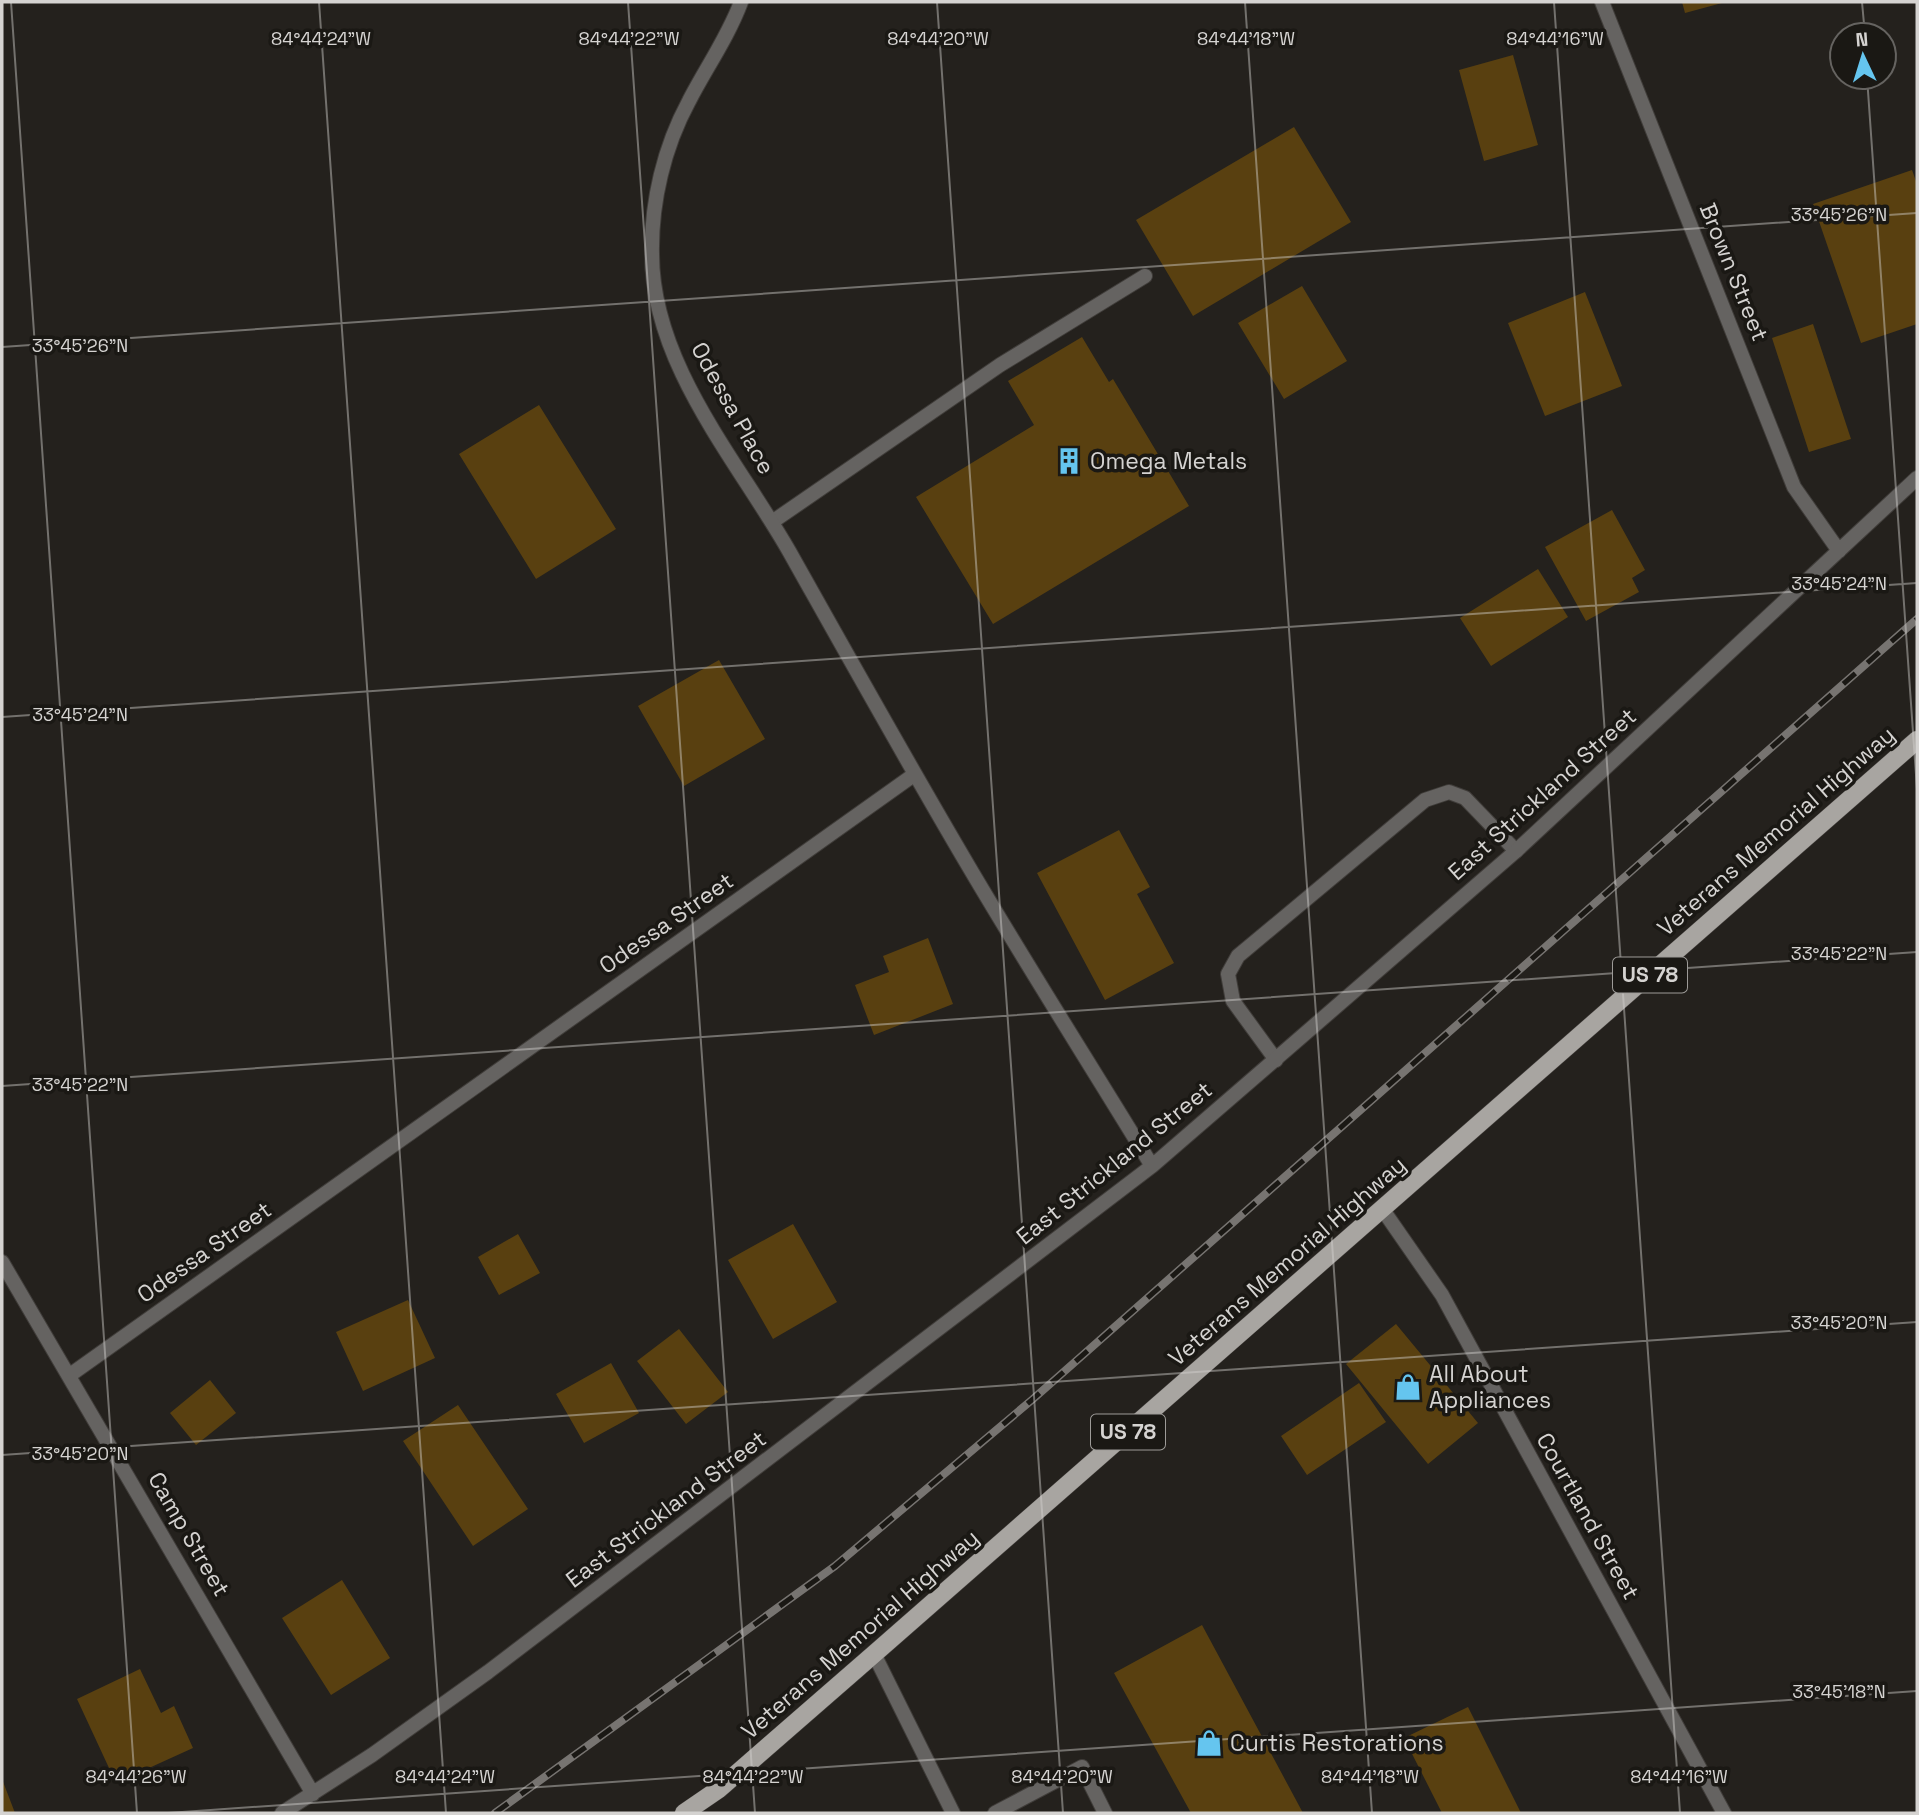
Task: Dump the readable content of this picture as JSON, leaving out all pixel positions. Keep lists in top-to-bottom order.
{
  "streets": {
    "main road": ["Veterans Memorial Highway", "US 78"],
    "street": [
      "Brown Street",
      "Odessa Place",
      "East Strickland Street",
      "Odessa Street",
      "Courtland Street",
      "Camp Street"
    ]
  },
  "crossings": [
    ["Brown Street", "East Strickland Street"],
    ["Odessa Place", "Odessa Street"],
    ["East Strickland Street", "Camp Street"],
    ["Veterans Memorial Highway", "Courtland Street"],
    ["Odessa Street", "Camp Street"]
  ],
  "places": {
    "building": ["Omega Metals"],
    "shop": ["All About Appliances", "Curtis Restorations"]
  },
  "north": "top",
  "coordinates": [
    "84°44'24\"W",
    "84°44'22\"W",
    "84°44'20\"W",
    "84°44'18\"W",
    "84°44'16\"W",
    "33°45'26\"N",
    "33°45'24\"N",
    "33°45'22\"N",
    "33°45'20\"N",
    "33°45'18\"N",
    "84°44'26\"W"
  ]
}
